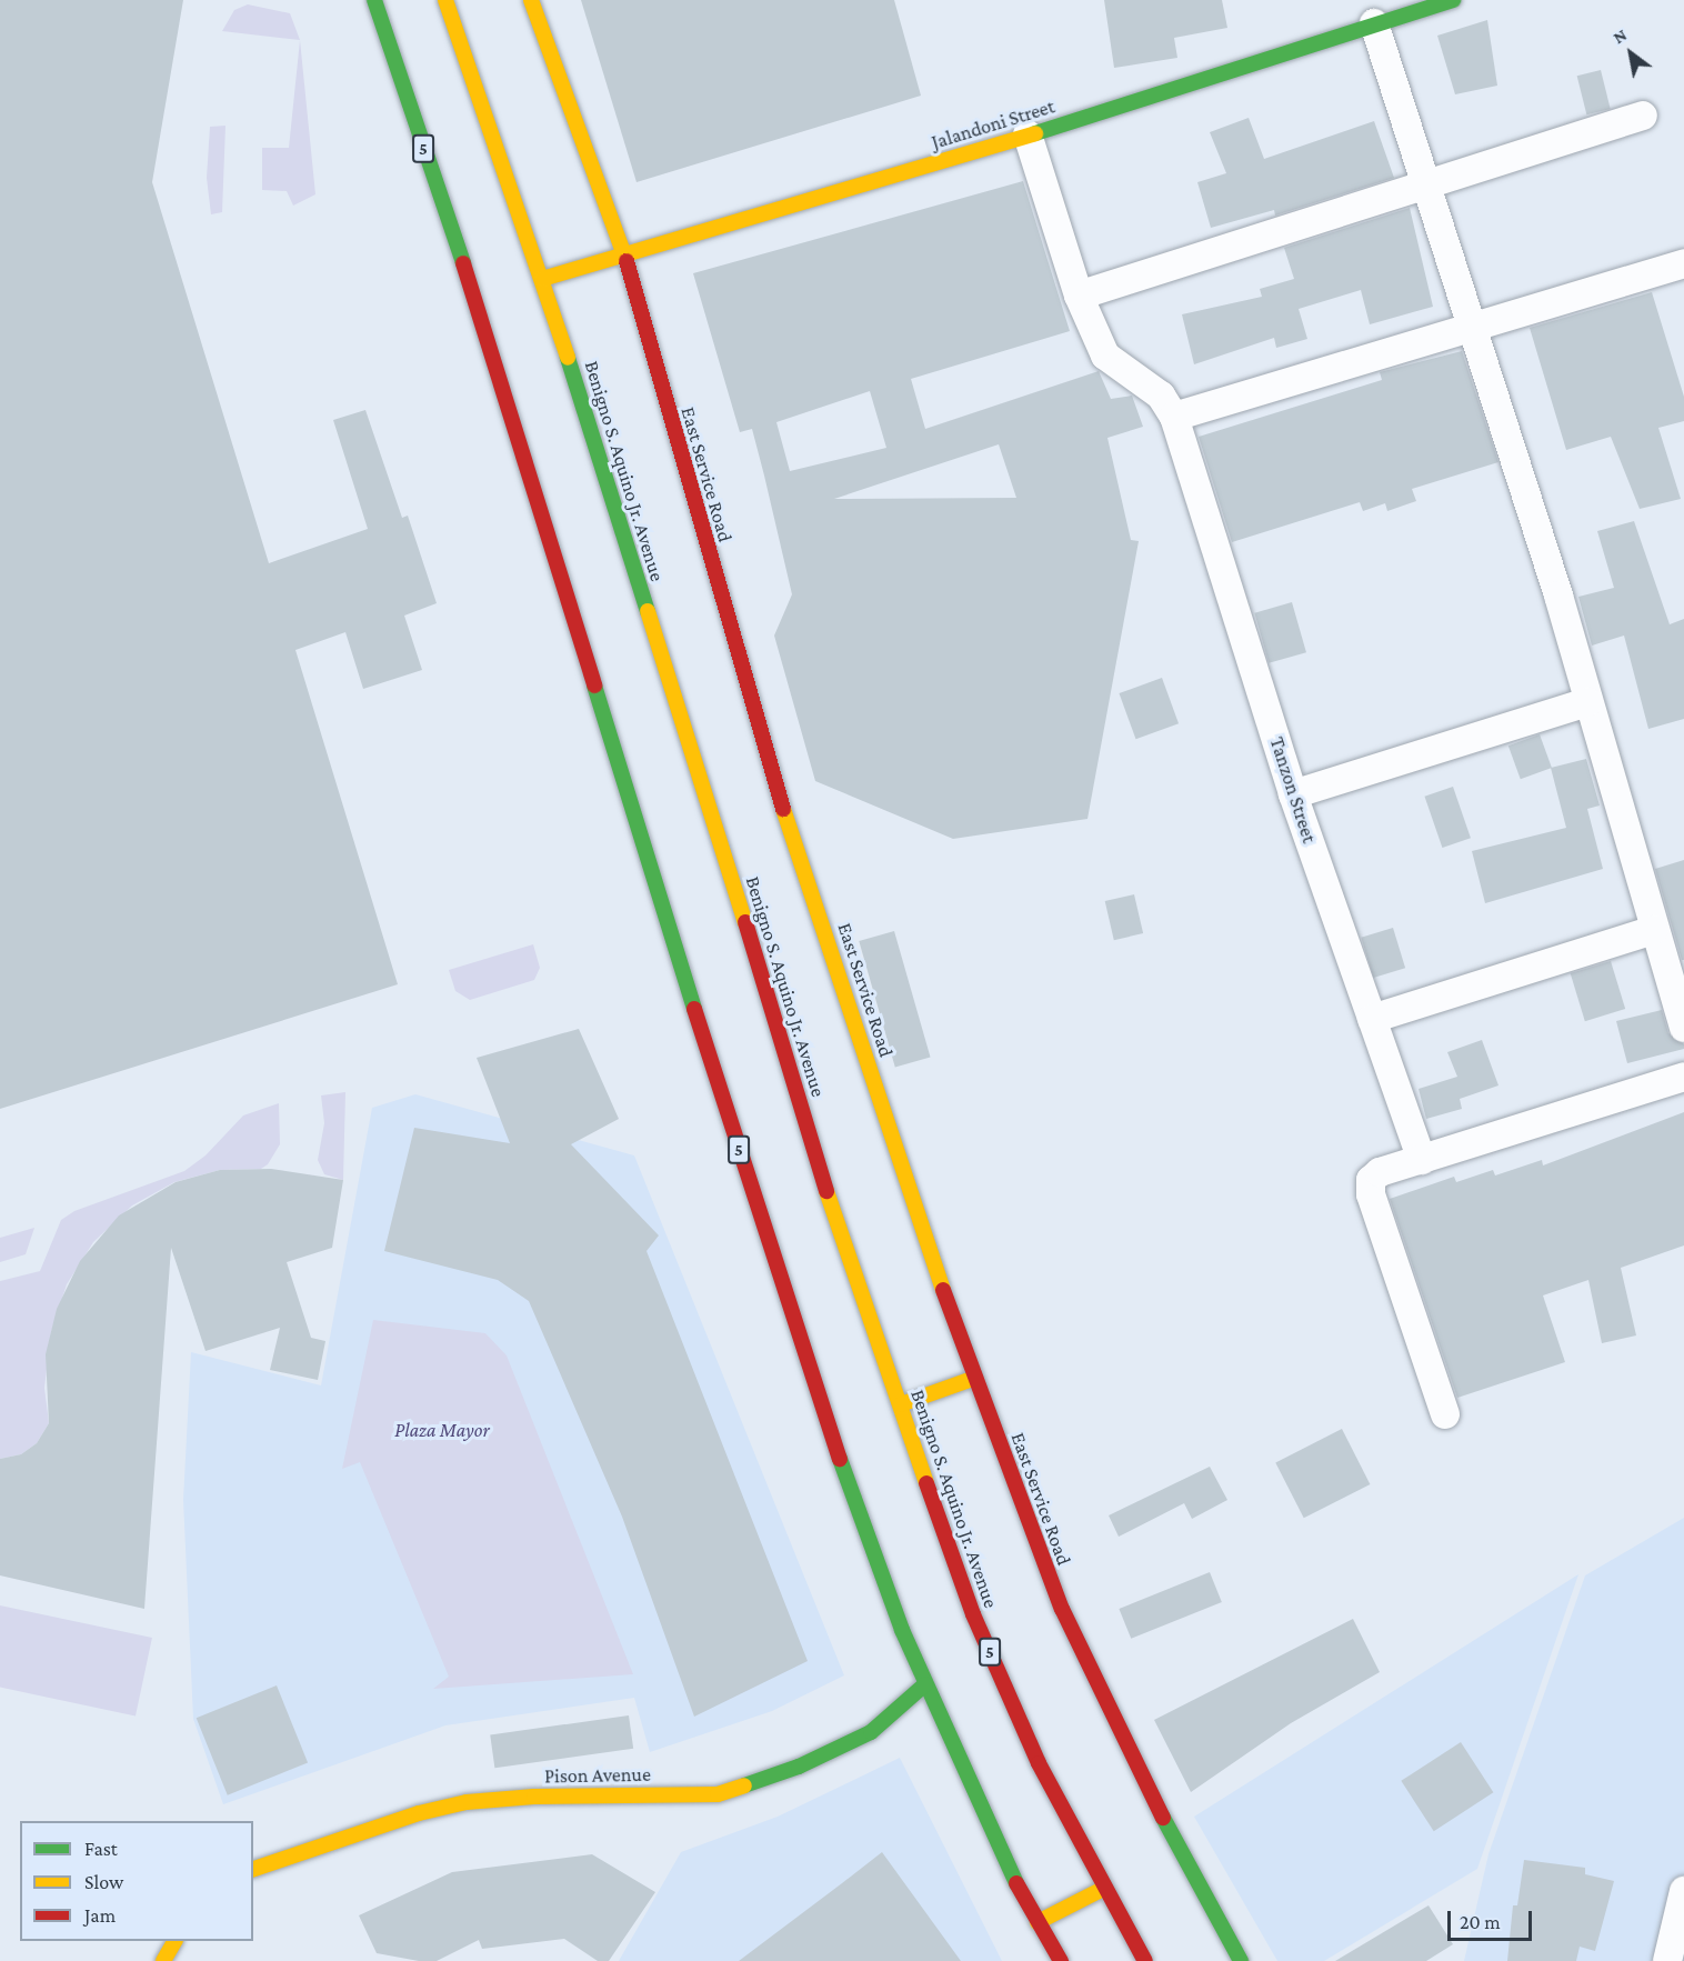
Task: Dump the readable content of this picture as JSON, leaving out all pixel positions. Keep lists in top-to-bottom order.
{
  "streets": {
    "main road": [
      "Jalandoni Street",
      "5",
      "Benigno S. Aquino Jr. Avenue",
      "East Service Road",
      "Pison Avenue"
    ],
    "street": ["Tanzon Street"]
  },
  "crossings": [
    ["Jalandoni Street", "Benigno S. Aquino Jr. Avenue"],
    ["Jalandoni Street", "East Service Road"],
    ["5", "Pison Avenue"]
  ],
  "parks": ["Plaza Mayor"],
  "legend": ["Fast", "Slow", "Jam"],
  "scale_bar": "20 m",
  "north": "top left"
}
